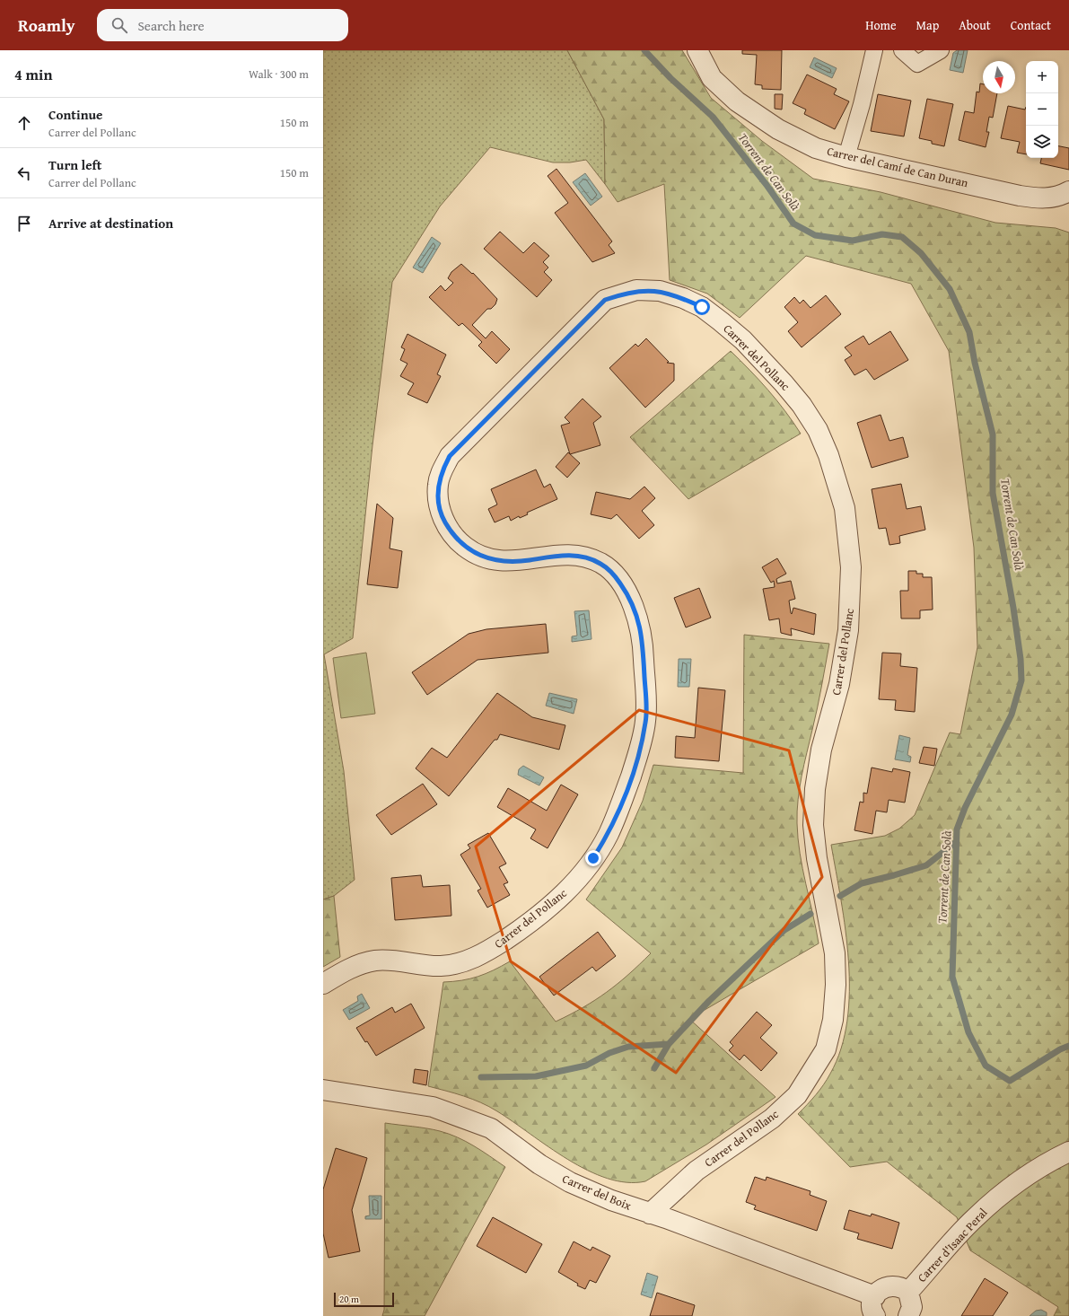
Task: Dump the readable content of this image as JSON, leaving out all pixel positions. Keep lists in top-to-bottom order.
{
  "streets": {
    "street": [
      "Carrer del Camí de Can Duran",
      "Carrer del Pollanc",
      "Carrer del Boix",
      "Carrer d'Isaac Peral"
    ]
  },
  "crossings": [
    ["Carrer del Pollanc", "Carrer del Boix"]
  ],
  "water": ["Torrent de Can Solà"],
  "scale_bar": "20 m",
  "north": "bottom",
  "page": {
    "header": "Roamly",
    "search": "Search here",
    "nav": [
      "Home",
      "Map",
      "About",
      "Contact"
    ],
    "heading": ["4 min", "Walk · 300 m"],
    "map_buttons": ["+", "−"],
    "list": [
      ["Continue", "Carrer del Pollanc", "150 m"],
      ["Turn left", "Carrer del Pollanc", "150 m"],
      "Arrive at destination"
    ],
    "scale": "20 m"
  }
}
